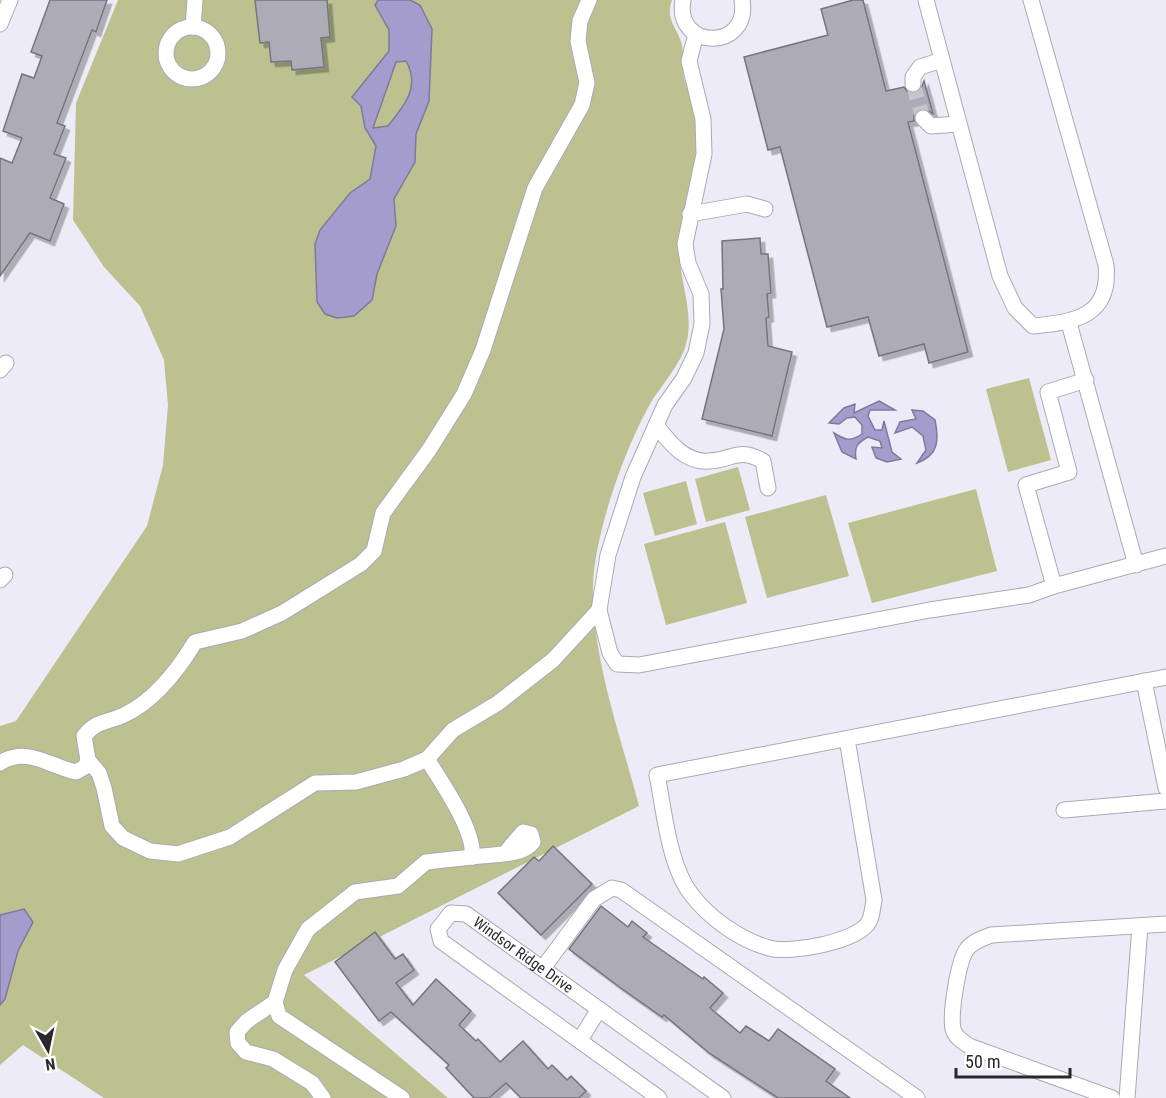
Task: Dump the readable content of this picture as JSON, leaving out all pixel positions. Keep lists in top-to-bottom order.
{
  "streets": {
    "street": ["Windsor Ridge Drive"]
  },
  "scale_bar": "50 m",
  "north": "bottom"
}
